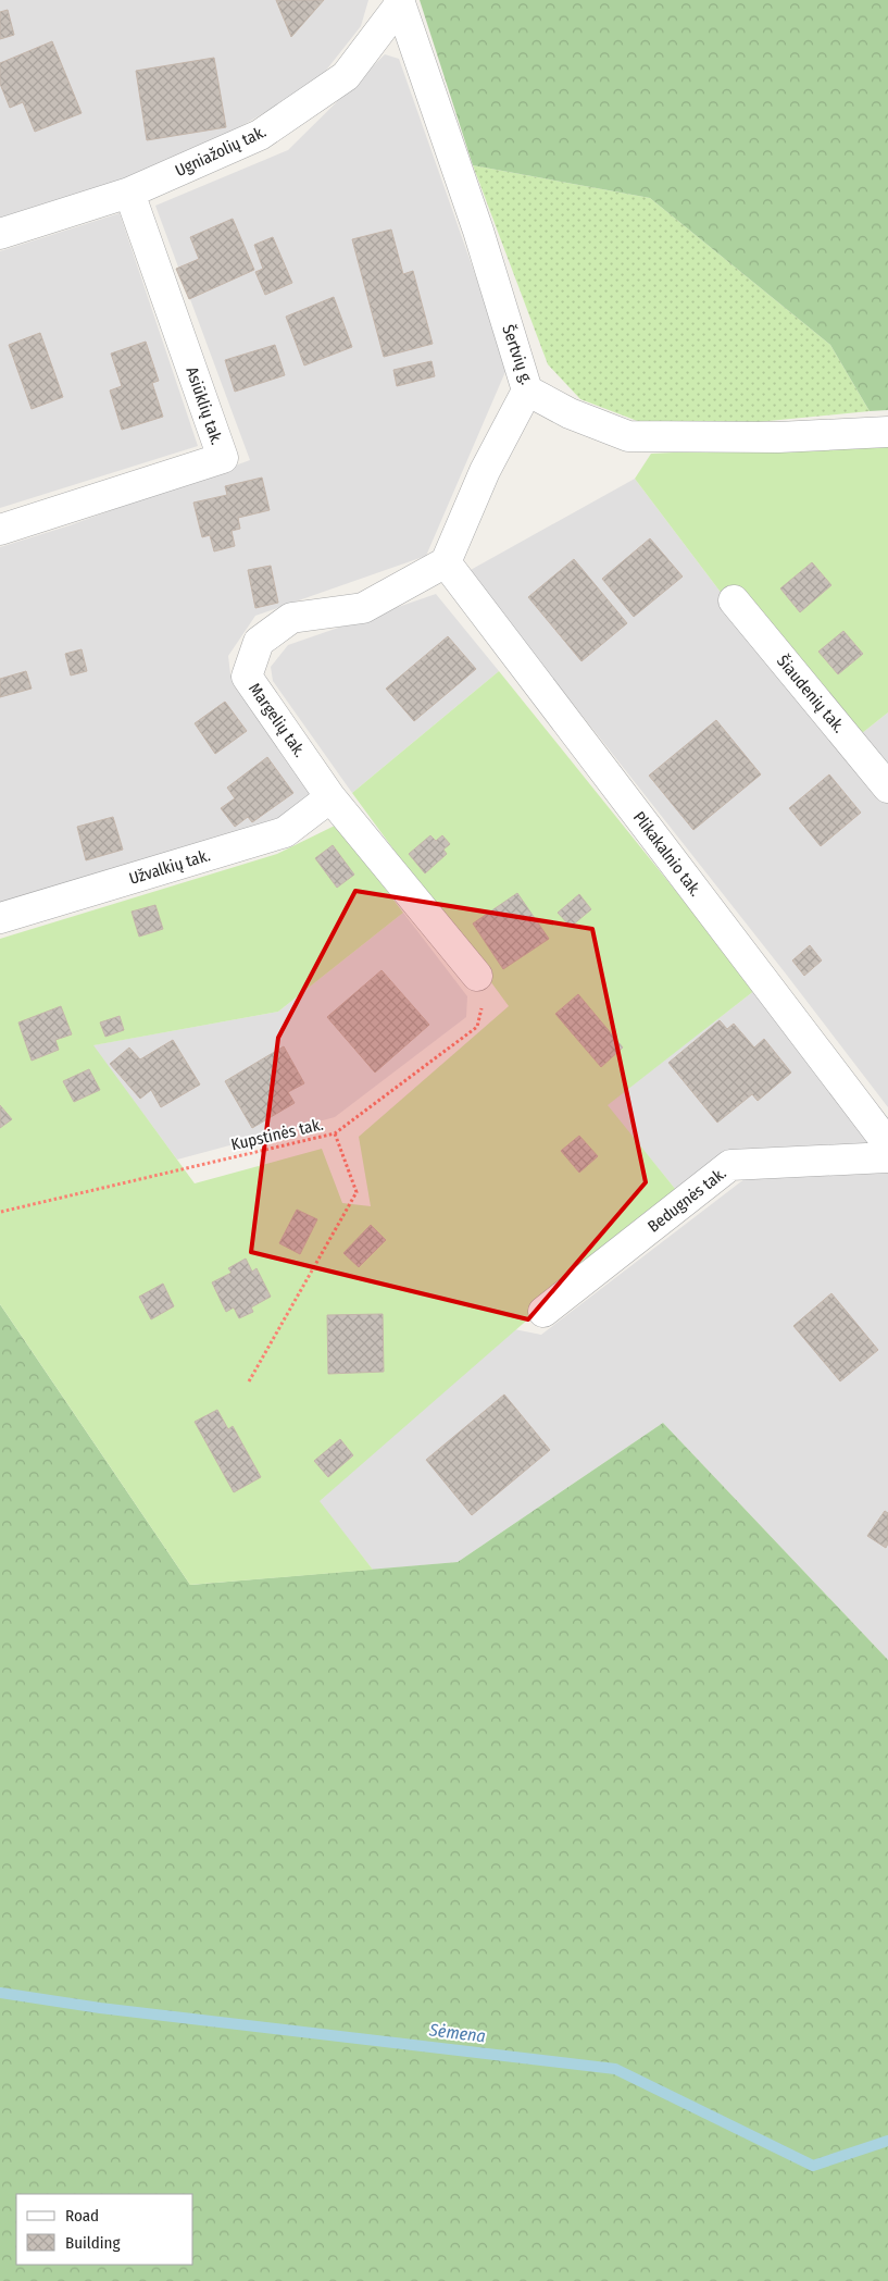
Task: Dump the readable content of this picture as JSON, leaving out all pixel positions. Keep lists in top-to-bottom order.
{
  "streets": {
    "street": [
      "Ugniažolių tak.",
      "Šertvių g.",
      "Asiūklių tak.",
      "Šiaudenių tak.",
      "Margelių tak.",
      "Plikakalnio tak.",
      "Užvalkių tak.",
      "Bedugnės tak."
    ],
    "path": ["Kupstinės tak."]
  },
  "crossings": [
    ["Ugniažolių tak.", "Šertvių g."],
    ["Ugniažolių tak.", "Asiūklių tak."],
    ["Margelių tak.", "Plikakalnio tak."],
    ["Margelių tak.", "Užvalkių tak."],
    ["Margelių tak.", "Kupstinės tak."]
  ],
  "water": ["Sėmena"],
  "legend": ["Road", "Building"]
}
